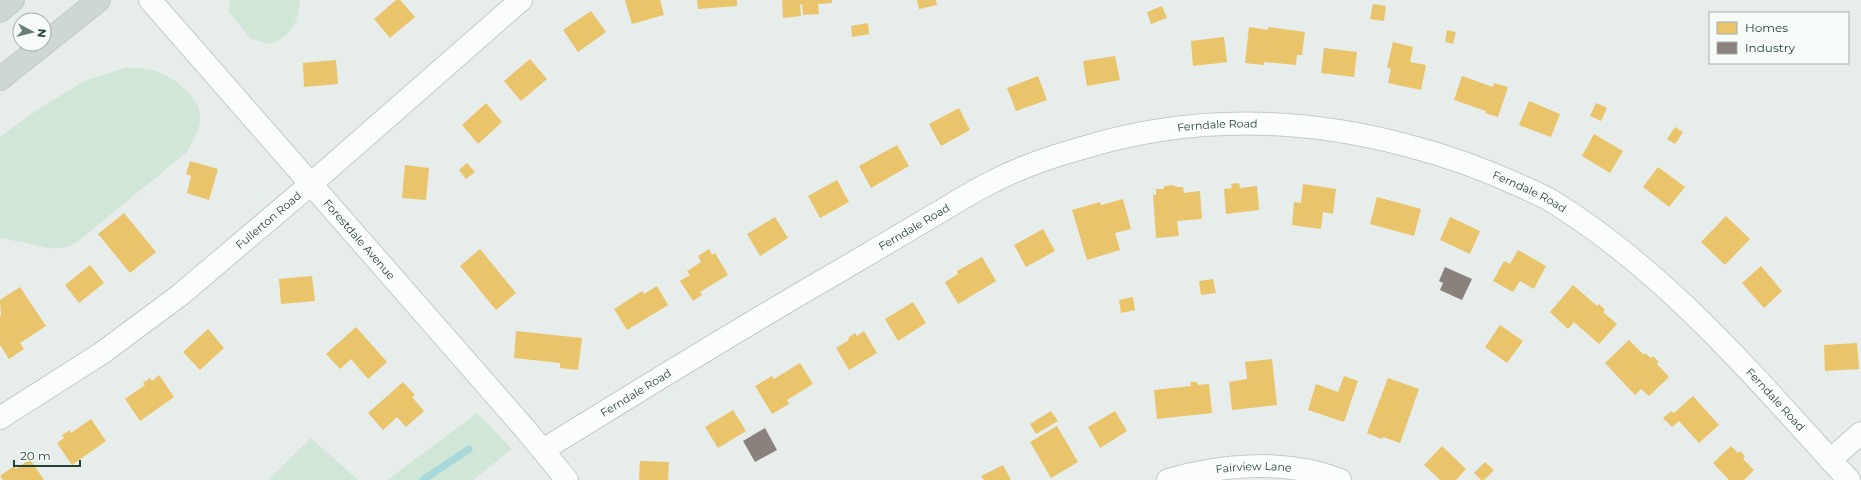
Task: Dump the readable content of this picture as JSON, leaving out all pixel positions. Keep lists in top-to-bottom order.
{
  "streets": {
    "street": [
      "Ferndale Road",
      "Fullerton Road",
      "Forestdale Avenue",
      "Fairview Lane"
    ]
  },
  "crossings": [
    ["Ferndale Road", "Forestdale Avenue"],
    ["Fullerton Road", "Forestdale Avenue"]
  ],
  "legend": ["Homes", "Industry"],
  "scale_bar": "20 m",
  "north": "right"
}
